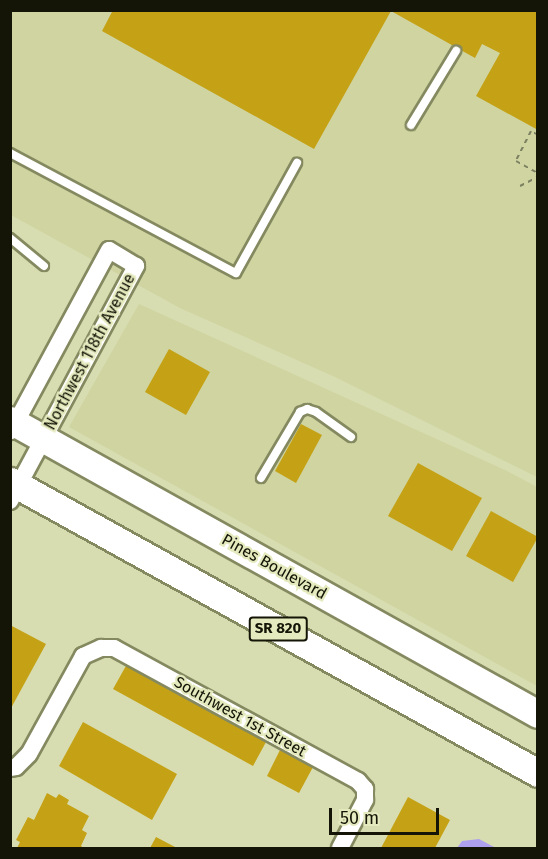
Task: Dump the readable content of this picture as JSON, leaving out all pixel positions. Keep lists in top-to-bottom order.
{
  "streets": {
    "highway": ["Pines Boulevard", "SR 820"],
    "street": ["Northwest 118th Avenue", "Southwest 1st Street"]
  },
  "crossings": [
    ["Northwest 118th Avenue", "Pines Boulevard"],
    ["Northwest 118th Avenue", "SR 820"]
  ],
  "scale_bar": "50 m"
}
